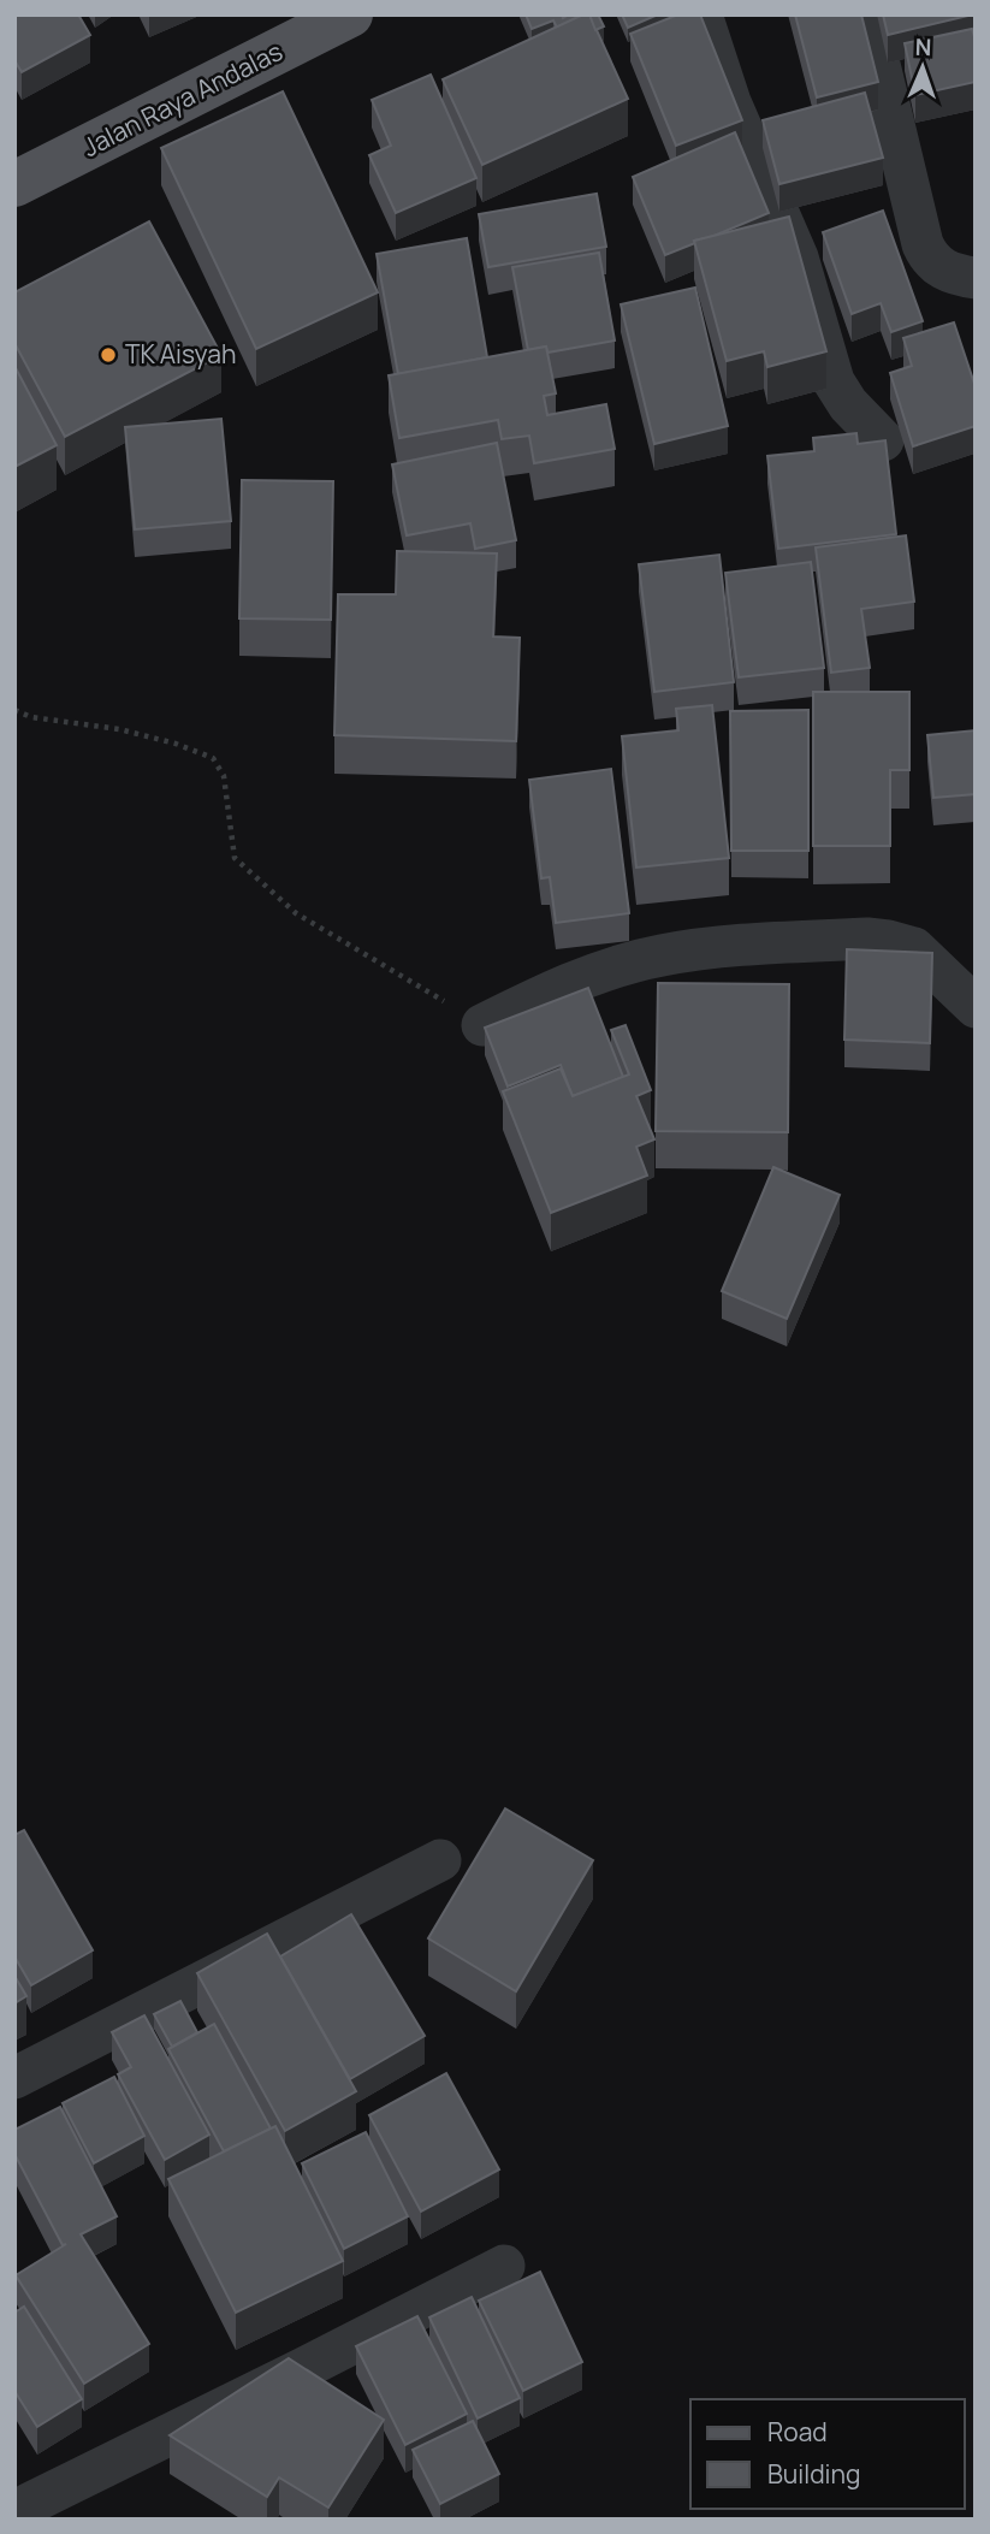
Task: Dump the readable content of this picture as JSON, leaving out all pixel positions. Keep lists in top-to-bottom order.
{
  "streets": {
    "main road": ["Jalan Raya Andalas"]
  },
  "places": ["TK Aisyah"],
  "legend": ["Road", "Building"],
  "north": "top"
}
